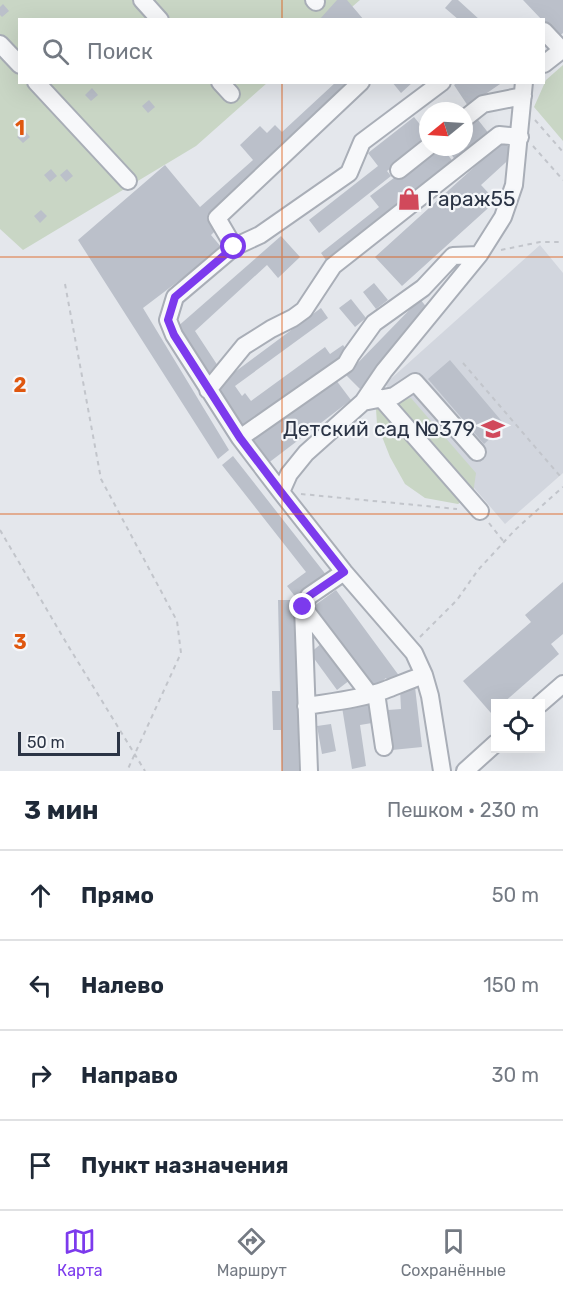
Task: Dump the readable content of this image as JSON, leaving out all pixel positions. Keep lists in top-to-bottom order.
{
  "places": {
    "shop": ["Гараж55"],
    "school or university": ["Детский сад №379"]
  },
  "scale_bar": "50 m",
  "north": "left",
  "page": {
    "search": "Поиск",
    "scale": "50 m",
    "heading": ["3 мин", "Пешком · 230 m"],
    "list": [
      ["Прямо", "50 m"],
      ["Налево", "150 m"],
      ["Направо", "30 m"],
      "Пункт назначения"
    ],
    "nav": ["Карта", "Маршрут", "Сохранённые"]
  },
  "grid": {
    "rows": ["1", "2", "3"]
  }
}
